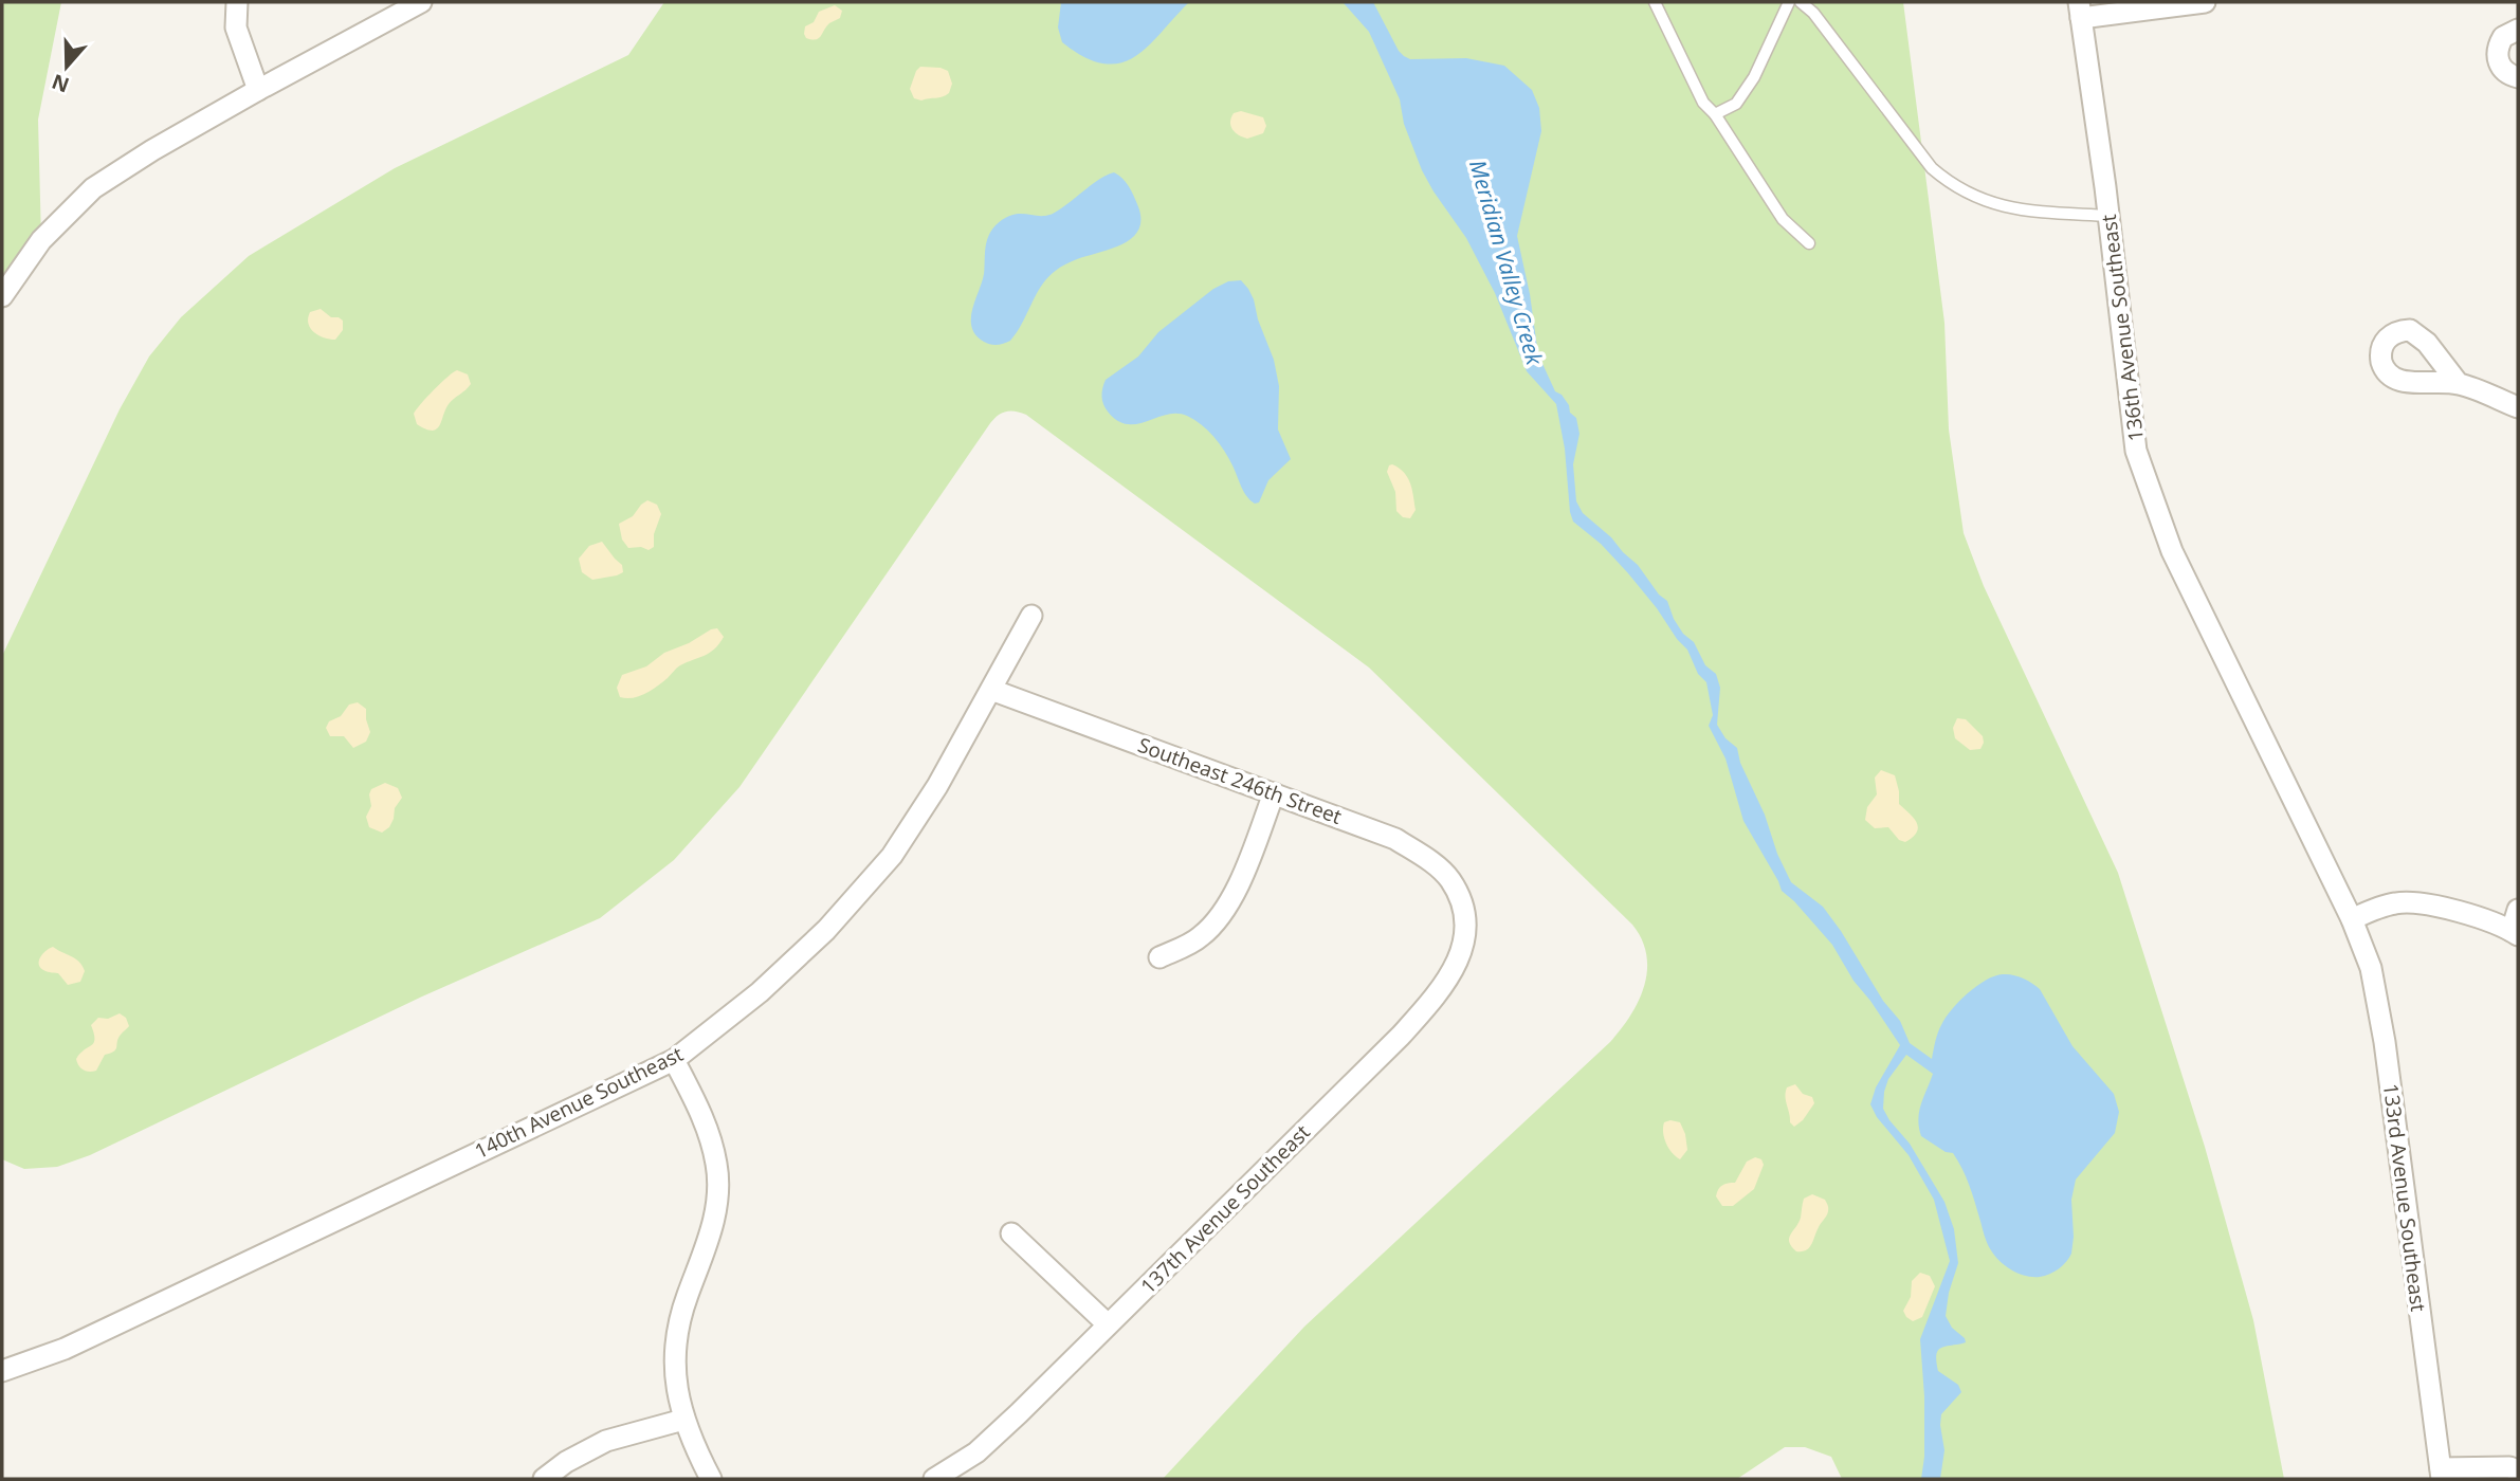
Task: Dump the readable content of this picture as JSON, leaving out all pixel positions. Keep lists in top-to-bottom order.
{
  "streets": {
    "street": [
      "136th Avenue Southeast",
      "Southeast 246th Street",
      "140th Avenue Southeast",
      "133rd Avenue Southeast",
      "137th Avenue Southeast"
    ]
  },
  "crossings": [
    ["136th Avenue Southeast", "133rd Avenue Southeast"],
    ["Southeast 246th Street", "140th Avenue Southeast"],
    ["Southeast 246th Street", "137th Avenue Southeast"]
  ],
  "water": ["Meridian Valley Creek"],
  "north": "bottom"
}
